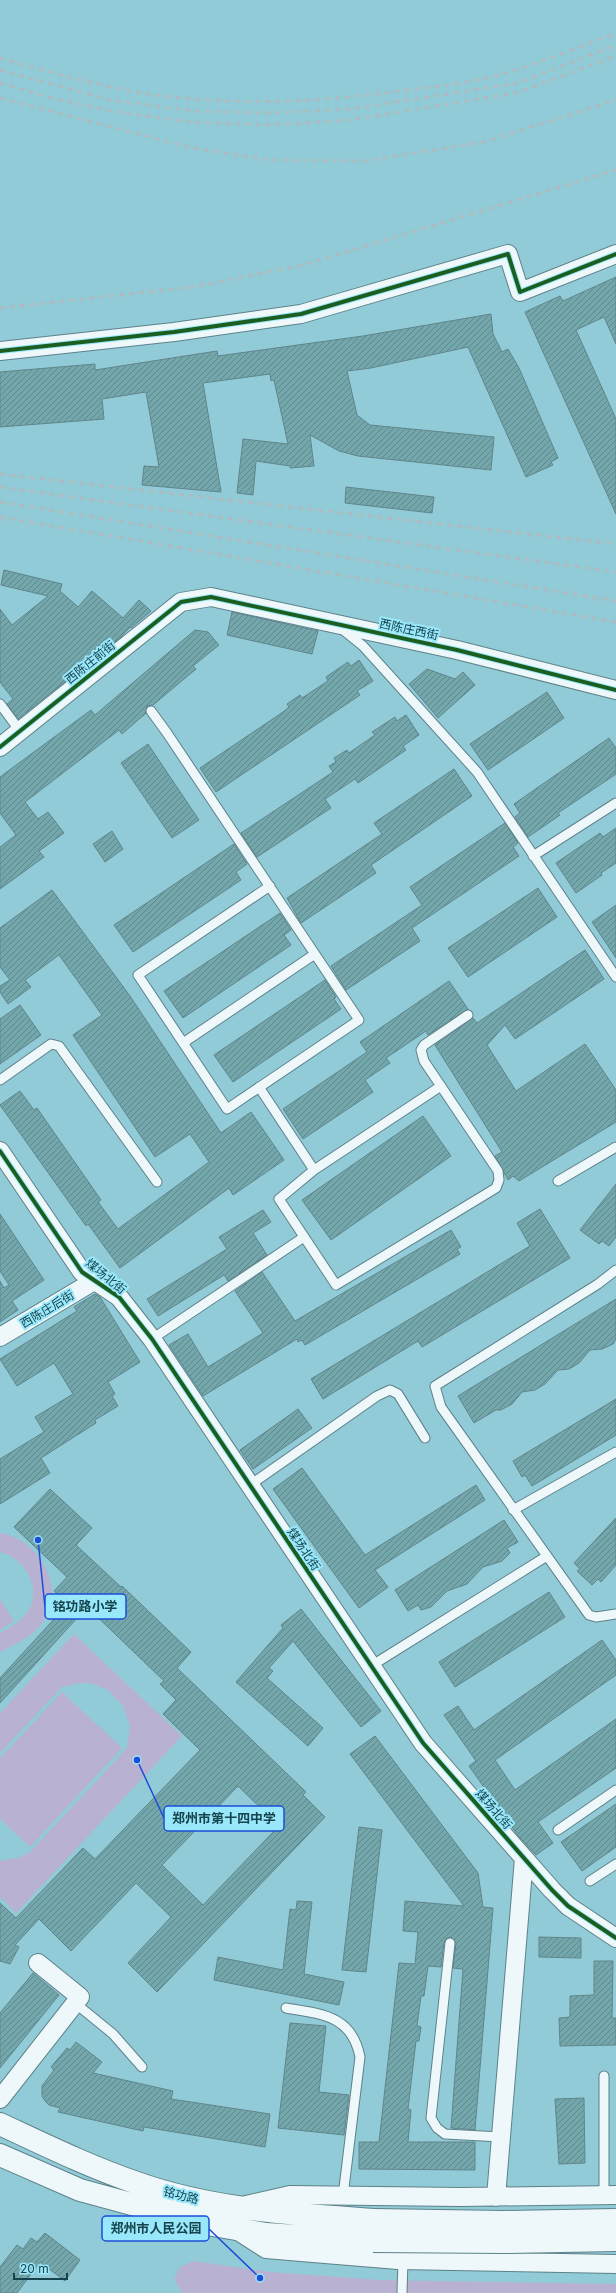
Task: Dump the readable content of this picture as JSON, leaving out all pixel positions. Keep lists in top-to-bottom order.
{
  "streets": {
    "main road": ["铭功路"],
    "street": [
      "西陈庄西街",
      "西陈庄前街",
      "煤场北街",
      "西陈庄后街"
    ]
  },
  "crossings": [
    ["西陈庄西街", "西陈庄前街"],
    ["煤场北街", "西陈庄后街"]
  ],
  "places": ["铭功路小学", "郑州市第十四中学", "郑州市人民公园"],
  "scale_bar": "20 m"
}
